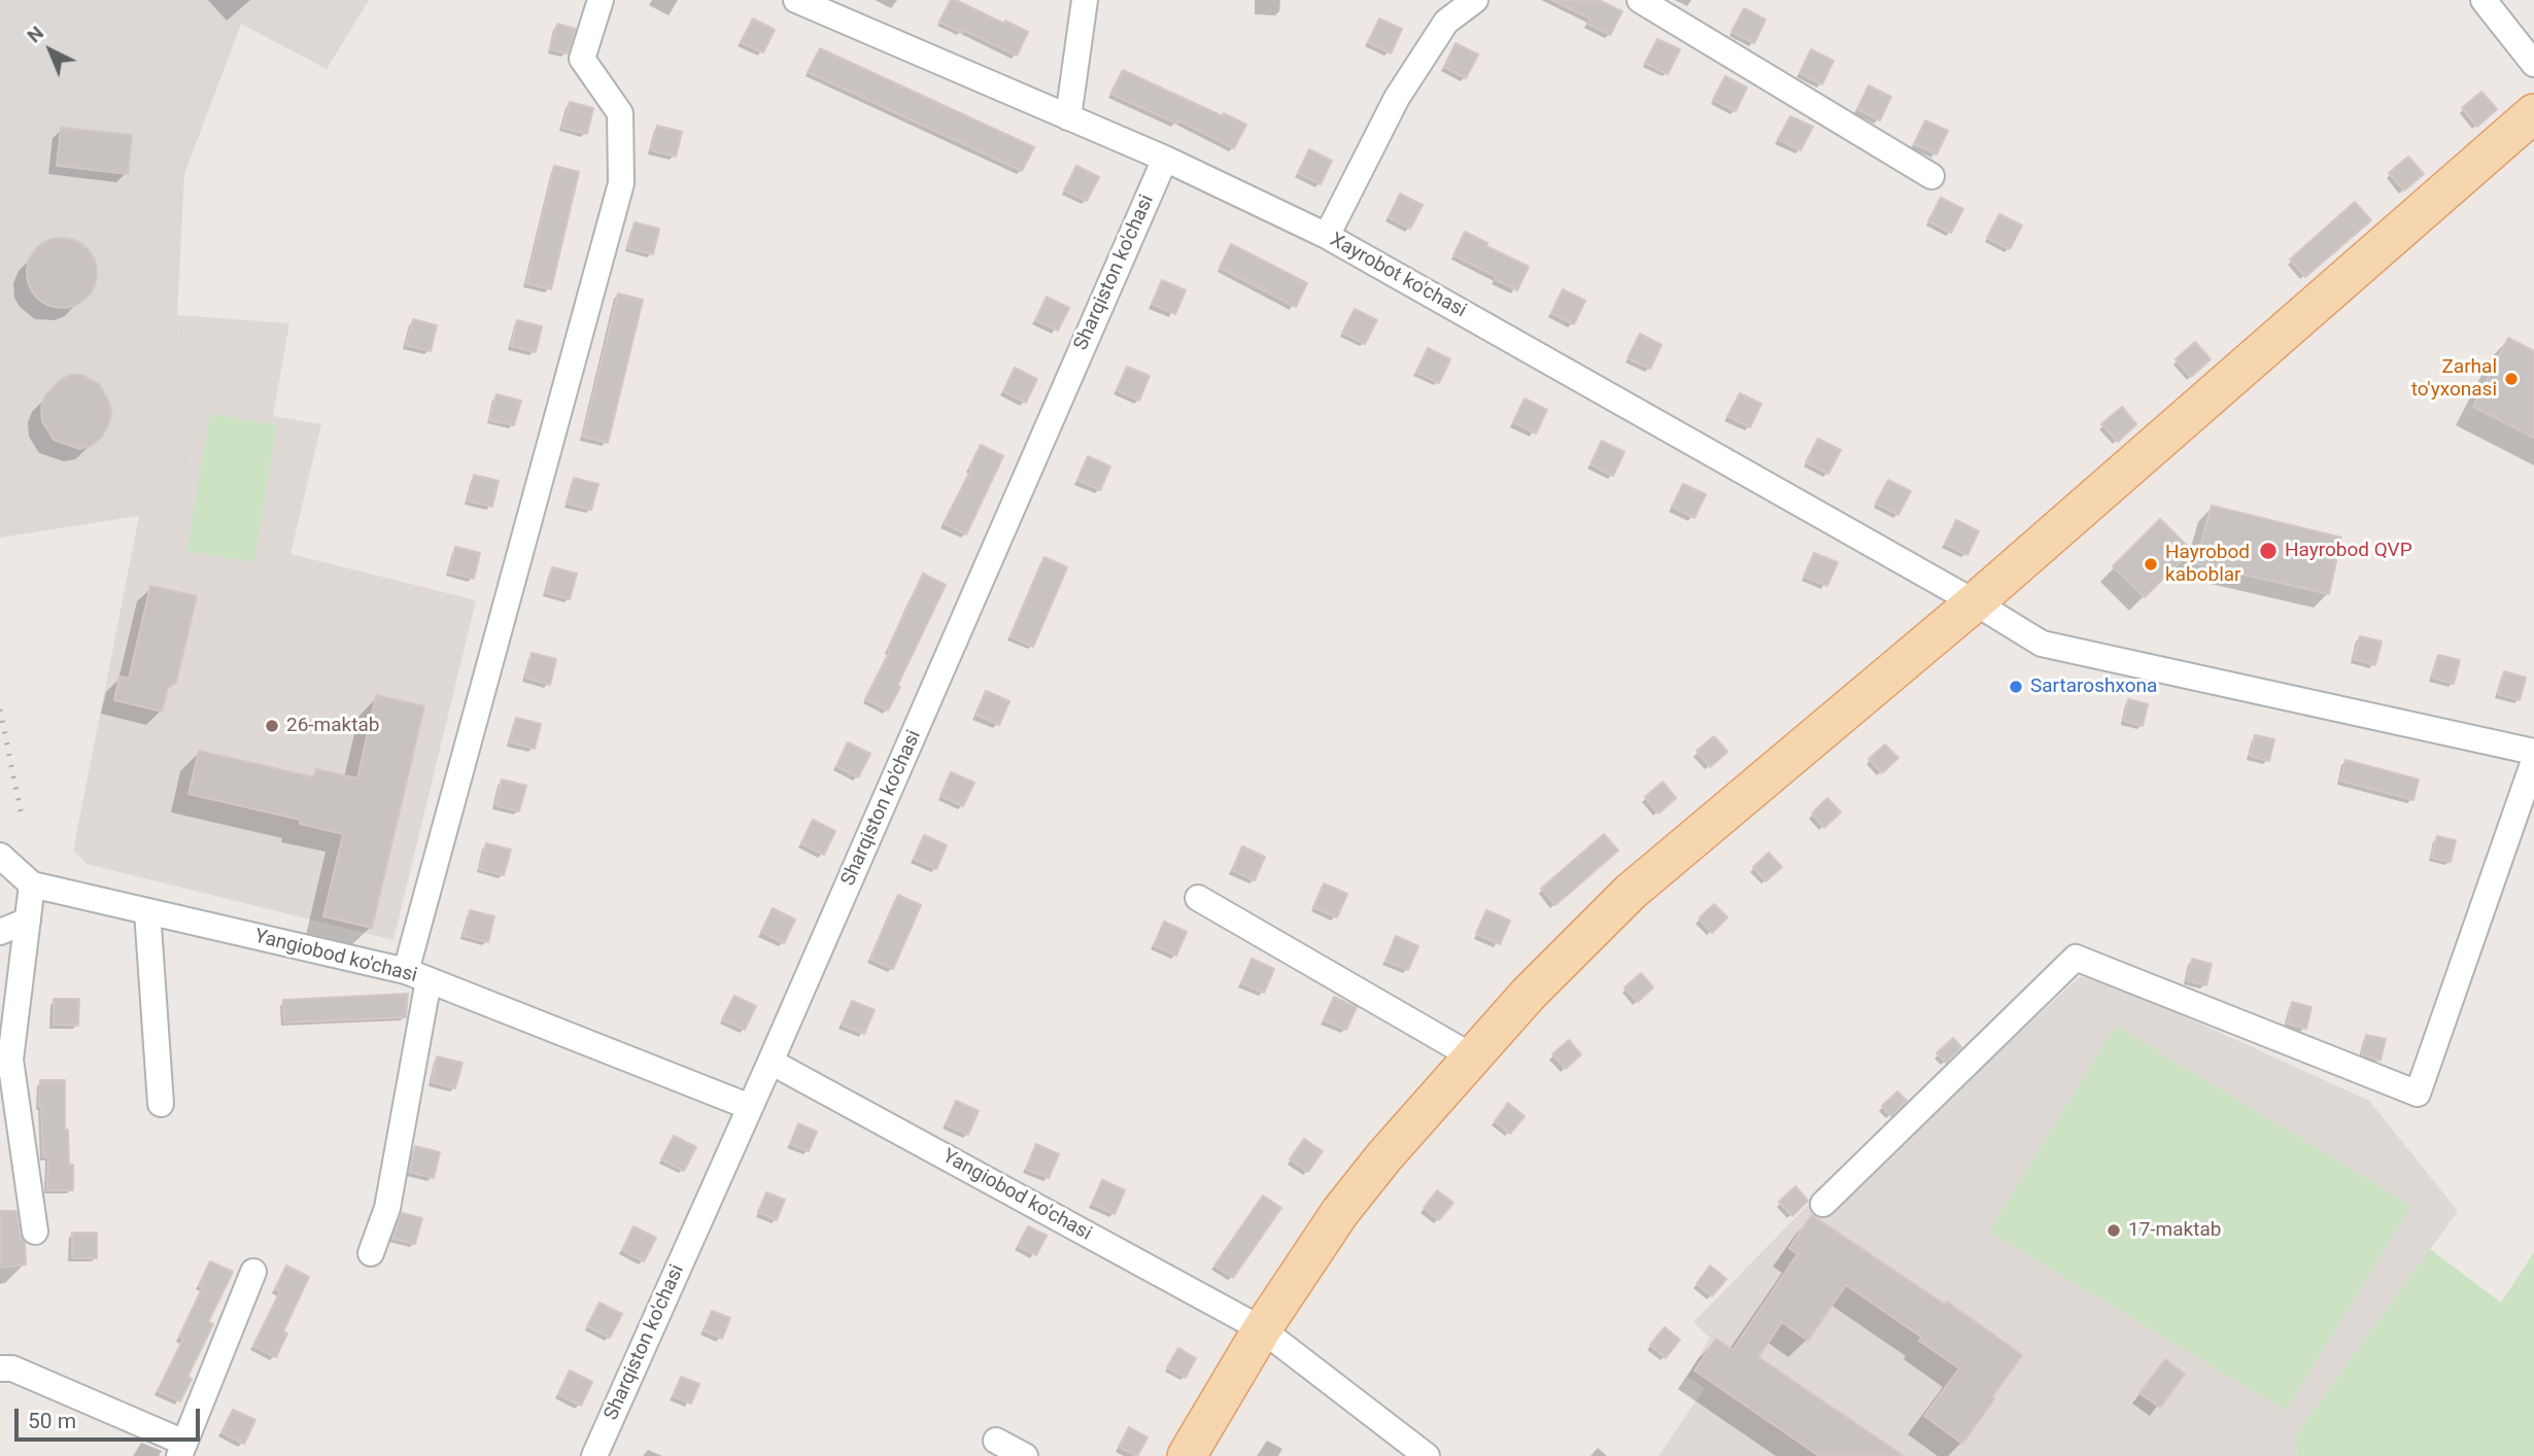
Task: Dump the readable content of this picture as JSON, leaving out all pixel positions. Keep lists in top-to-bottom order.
{
  "streets": {
    "street": ["Sharqiston ko'chasi", "Xayrobot ko'chasi", "Yangiobod ko'chasi"]
  },
  "crossings": [
    ["Sharqiston ko'chasi", "Xayrobot ko'chasi"],
    ["Sharqiston ko'chasi", "Yangiobod ko'chasi"]
  ],
  "places": [
    "Zarhal to'yxonasi",
    "Hayrobod QVP",
    "Hayrobod kaboblar",
    "Sartaroshxona",
    "26-maktab",
    "17-maktab"
  ],
  "scale_bar": "50 m",
  "north": "top left"
}
